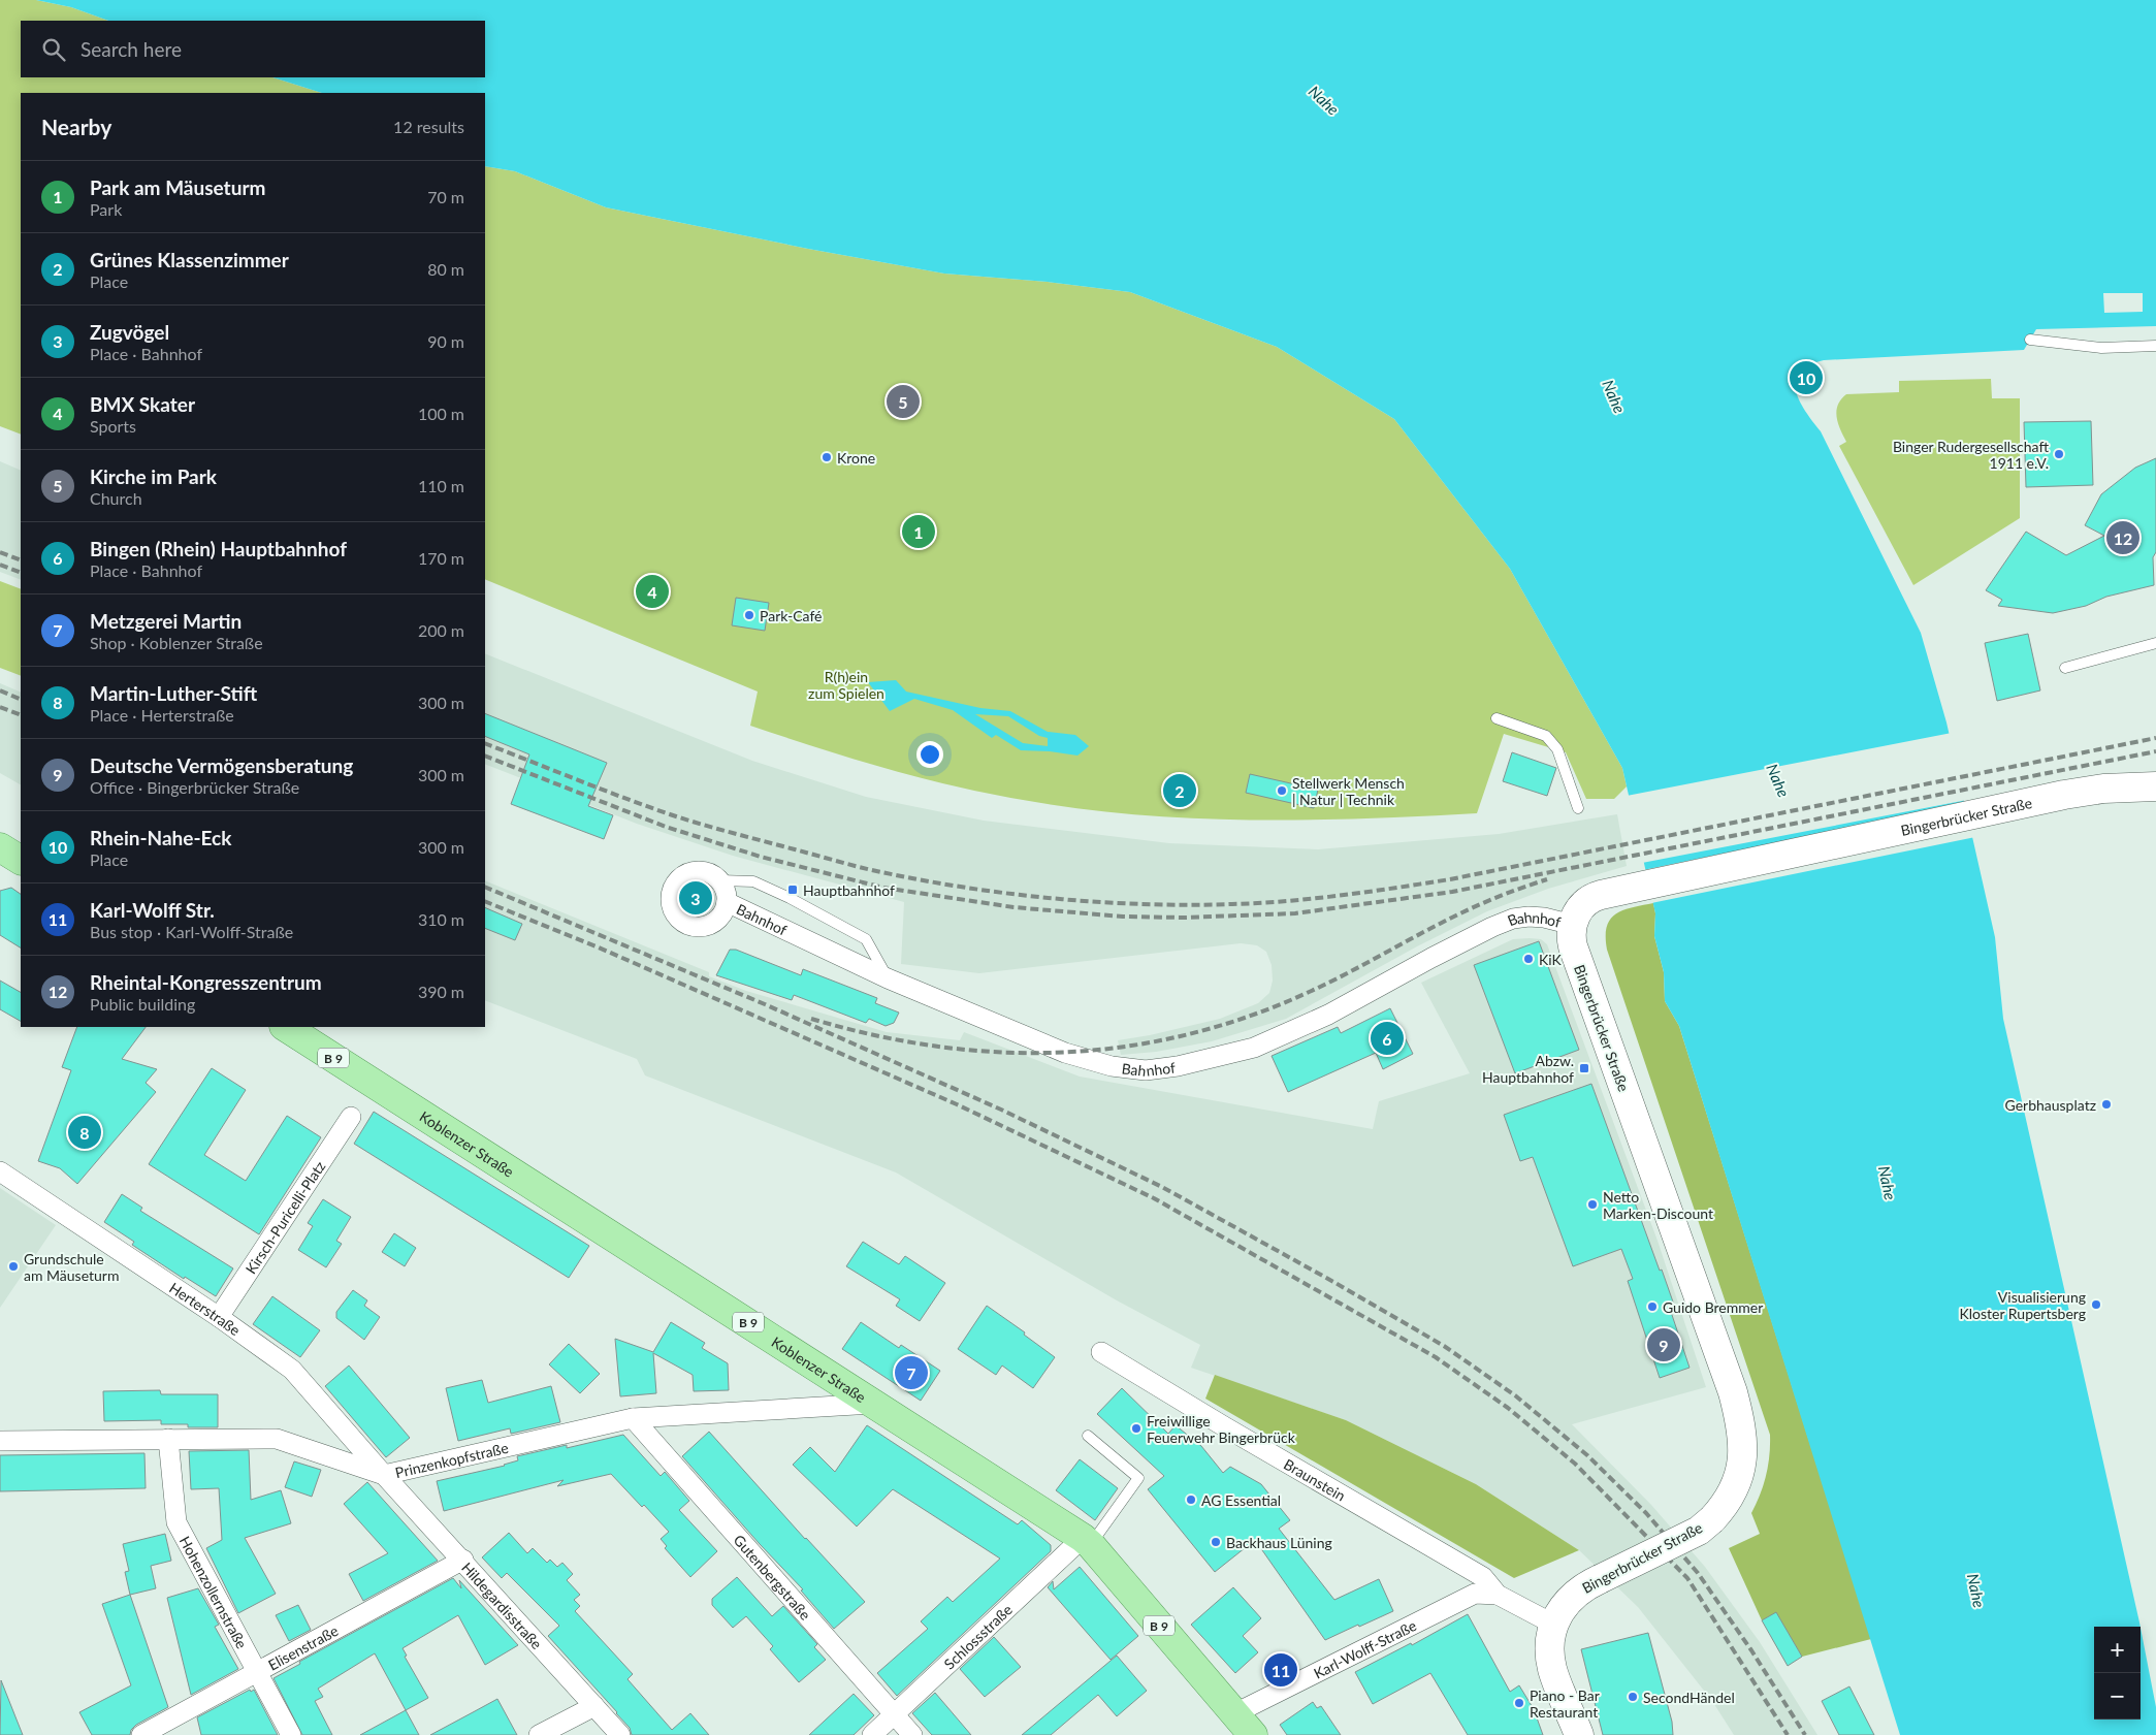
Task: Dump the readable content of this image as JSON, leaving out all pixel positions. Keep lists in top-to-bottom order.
{
  "streets": {
    "main road": ["Bingerbrücker Straße", "B 9", "Koblenzer Straße"],
    "street": [
      "Bahnhof",
      "Kirsch-Puricelli-Platz",
      "Herterstraße",
      "Prinzenkopfstraße",
      "Braunstein",
      "Gutenbergstraße",
      "Hohenzollernstraße",
      "Hildegardisstraße",
      "Schlossstraße",
      "Elisenstraße",
      "Karl-Wolff-Straße"
    ]
  },
  "crossings": [
    ["Bingerbrücker Straße", "Bahnhof"],
    ["Koblenzer Straße", "Prinzenkopfstraße"],
    ["Koblenzer Straße", "Schlossstraße"],
    ["Koblenzer Straße", "Karl-Wolff-Straße"],
    ["Kirsch-Puricelli-Platz", "Herterstraße"],
    ["Herterstraße", "Prinzenkopfstraße"],
    ["Herterstraße", "Hildegardisstraße"],
    ["Prinzenkopfstraße", "Gutenbergstraße"],
    ["Prinzenkopfstraße", "Hohenzollernstraße"],
    ["Prinzenkopfstraße", "Hildegardisstraße"],
    ["Braunstein", "Karl-Wolff-Straße"],
    ["Gutenbergstraße", "Schlossstraße"],
    ["Hohenzollernstraße", "Elisenstraße"],
    ["Hildegardisstraße", "Elisenstraße"]
  ],
  "water": ["Nahe"],
  "parks": ["R(h)ein zum Spielen"],
  "places": {
    "other": [
      "Binger Rudergesellschaft 1911 e.V.",
      "Krone",
      "Park-Café",
      "Stellwerk Mensch | Natur | Technik",
      "KiK",
      "Gerbhausplatz",
      "Netto Marken-Discount",
      "Grundschule am Mäuseturm",
      "Visualisierung Kloster Rupertsberg",
      "Guido Bremmer",
      "Freiwillige Feuerwehr Bingerbrück",
      "AG Essential",
      "Backhaus Lüning",
      "SecondHändel",
      "Piano - Bar Restaurant"
    ],
    "transit": ["Hauptbahnhof", "Abzw. Hauptbahnhof"]
  },
  "page": {
    "search": "Search here",
    "heading": ["Nearby", "12 results"],
    "list": [
      {
        "mark": "1",
        "name": "Park am Mäuseturm",
        "note": "Park",
        "value": "70 m"
      },
      {
        "mark": "2",
        "name": "Grünes Klassenzimmer",
        "note": "Place",
        "value": "80 m"
      },
      {
        "mark": "3",
        "name": "Zugvögel",
        "note": "Place · Bahnhof",
        "value": "90 m"
      },
      {
        "mark": "4",
        "name": "BMX Skater",
        "note": "Sports",
        "value": "100 m"
      },
      {
        "mark": "5",
        "name": "Kirche im Park",
        "note": "Church",
        "value": "110 m"
      },
      {
        "mark": "6",
        "name": "Bingen (Rhein) Hauptbahnhof",
        "note": "Place · Bahnhof",
        "value": "170 m"
      },
      {
        "mark": "7",
        "name": "Metzgerei Martin",
        "note": "Shop · Koblenzer Straße",
        "value": "200 m"
      },
      {
        "mark": "8",
        "name": "Martin-Luther-Stift",
        "note": "Place · Herterstraße",
        "value": "300 m"
      },
      {
        "mark": "9",
        "name": "Deutsche Vermögensberatung",
        "note": "Office · Bingerbrücker Straße",
        "value": "300 m"
      },
      {
        "mark": "10",
        "name": "Rhein-Nahe-Eck",
        "note": "Place",
        "value": "300 m"
      },
      {
        "mark": "11",
        "name": "Karl-Wolff Str.",
        "note": "Bus stop · Karl-Wolff-Straße",
        "value": "310 m"
      },
      {
        "mark": "12",
        "name": "Rheintal-Kongresszentrum",
        "note": "Public building",
        "value": "390 m"
      }
    ],
    "pins": [
      "10",
      "5",
      "1",
      "12",
      "4",
      "2",
      "3",
      "6",
      "8",
      "9",
      "7",
      "11"
    ],
    "map_buttons": ["+", "−"]
  }
}
